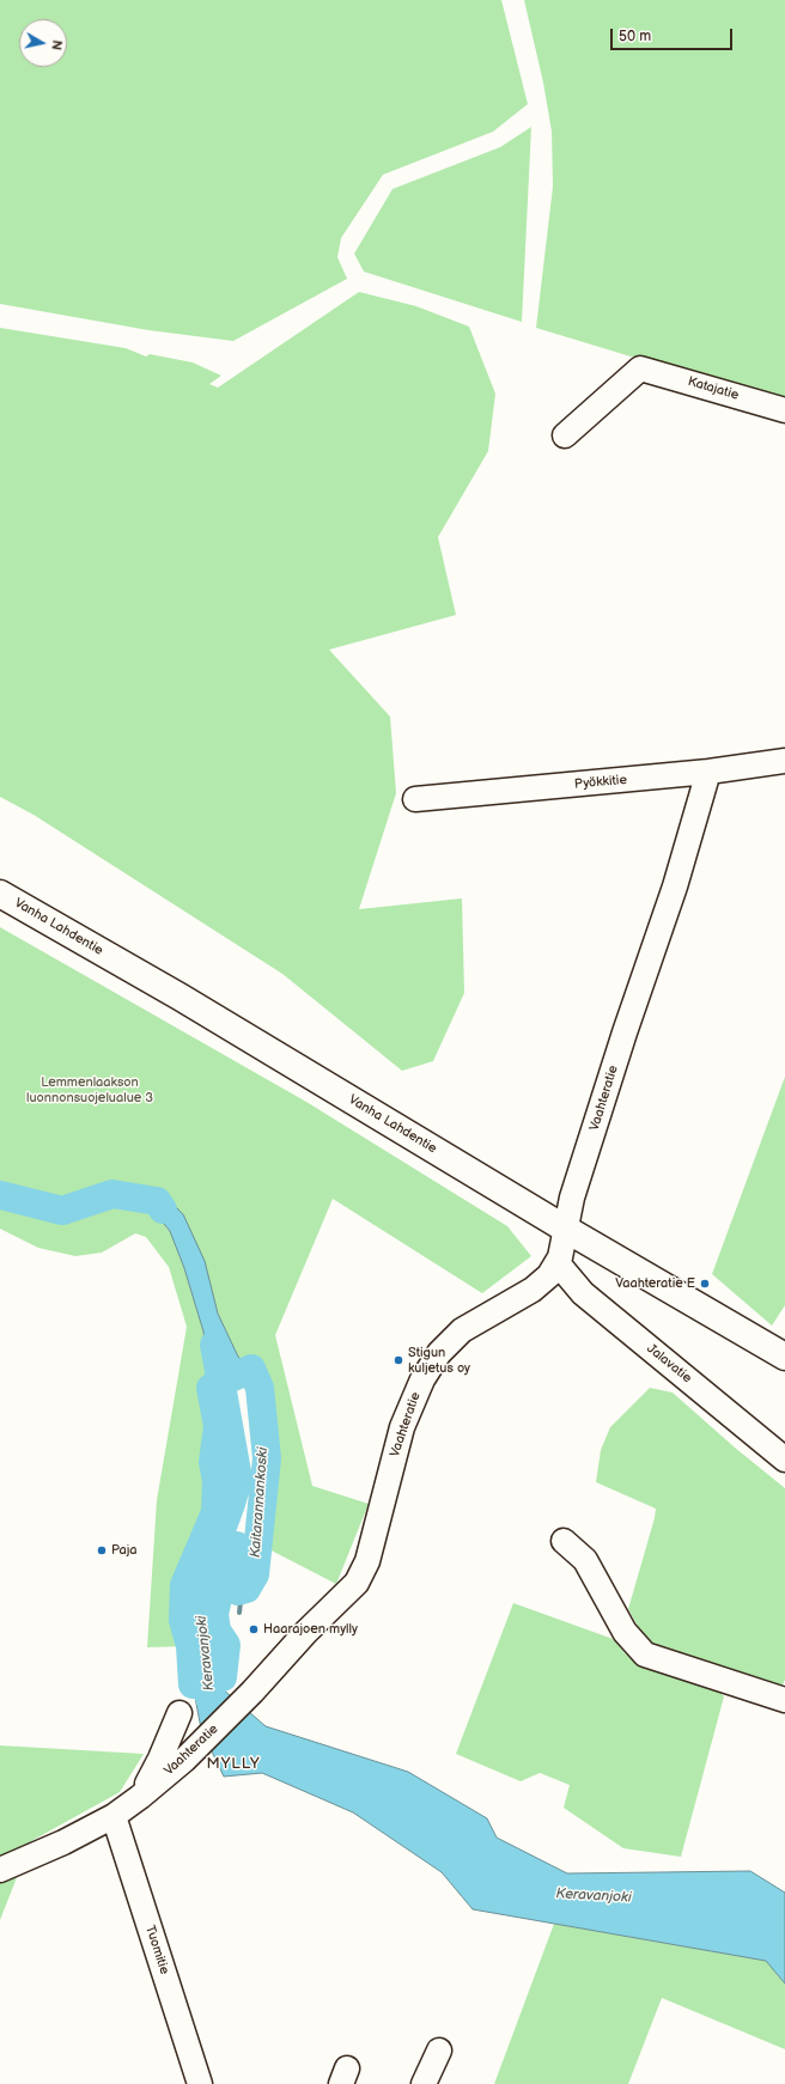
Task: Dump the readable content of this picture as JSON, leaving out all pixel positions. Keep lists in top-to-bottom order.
{
  "streets": {
    "main road": ["Vanha Lahdentie"],
    "street": [
      "Katajatie",
      "Pyökkitie",
      "Vaahteratie",
      "Jalavatie",
      "Tuomitie"
    ]
  },
  "crossings": [
    ["Pyökkitie", "Vaahteratie"],
    ["Vanha Lahdentie", "Vaahteratie"],
    ["Vaahteratie", "Jalavatie"],
    ["Vaahteratie", "Tuomitie"]
  ],
  "districts": ["MYLLY"],
  "water": ["Kaitarannankoski", "Keravanjoki"],
  "parks": ["Lemmenlaakson luonnonsuojelualue 3"],
  "places": [
    "Vaahteratie E",
    "Stigun kuljetus oy",
    "Paja",
    "Haarajoen mylly"
  ],
  "scale_bar": "50 m",
  "north": "right"
}
